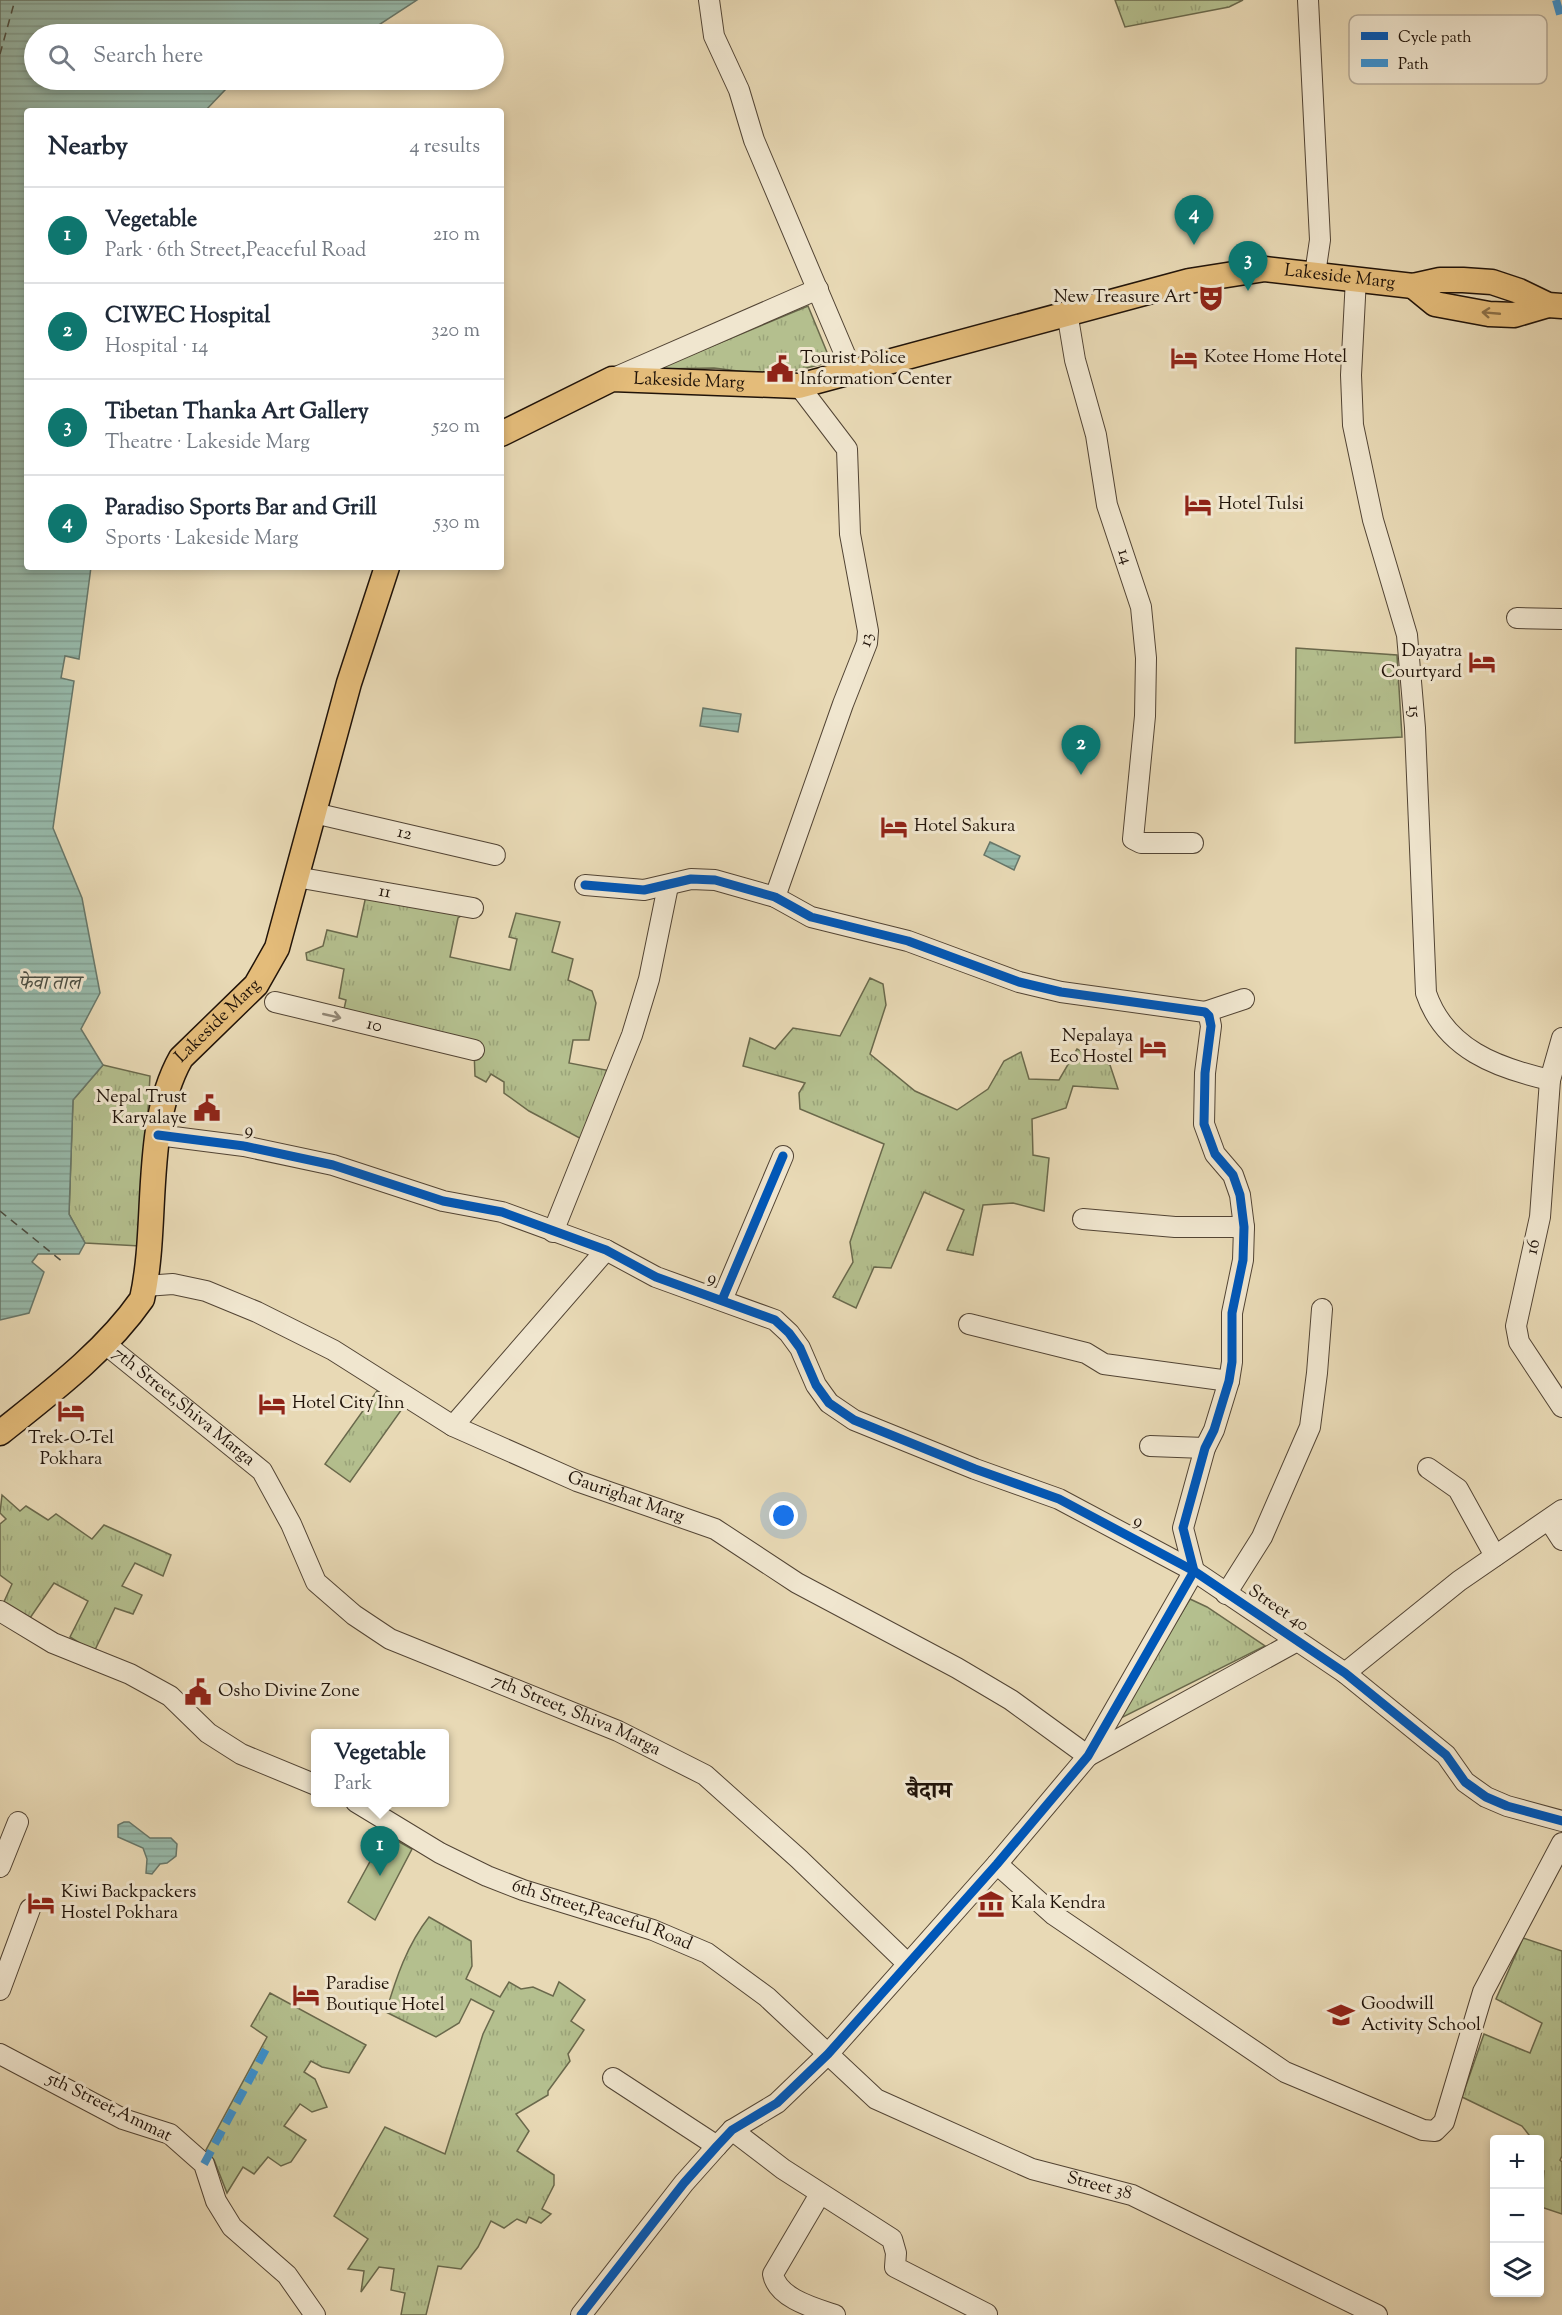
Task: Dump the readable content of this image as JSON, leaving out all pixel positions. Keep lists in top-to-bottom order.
{
  "streets": {
    "main road": ["Lakeside Marg"],
    "street": [
      "14",
      "13",
      "15",
      "12",
      "11",
      "10",
      "9",
      "16",
      "7th Street,Shiva Marga",
      "Gaurighat Marg",
      "Street 40",
      "7th Street, Shiva Marga",
      "6th Street,Peaceful Road",
      "5th Street,Ammat",
      "Street 38"
    ]
  },
  "crossings": [
    ["Lakeside Marg", "14"],
    ["Lakeside Marg", "13"],
    ["Lakeside Marg", "15"],
    ["Lakeside Marg", "12"],
    ["Lakeside Marg", "11"],
    ["Lakeside Marg", "9"],
    ["Lakeside Marg", "7th Street,Shiva Marga"],
    ["Lakeside Marg", "Gaurighat Marg"],
    ["15", "16"],
    ["9", "Street 40"],
    ["7th Street,Shiva Marga", "7th Street, Shiva Marga"],
    ["6th Street,Peaceful Road", "Street 38"]
  ],
  "one_way": ["10"],
  "districts": ["बैदाम"],
  "water": ["फेवा ताल"],
  "places": {
    "theatre": ["New Treasure Art"],
    "hotel": [
      "Kotee Home Hotel",
      "Hotel Tulsi",
      "Dayatra Courtyard",
      "Hotel Sakura",
      "Nepalaya Eco Hostel",
      "Hotel City Inn",
      "Trek-O-Tel Pokhara",
      "Kiwi Backpackers Hostel Pokhara",
      "Paradise Boutique Hotel"
    ],
    "public building": ["Tourist Police Information Center", "Nepal Trust Karyalaye", "Osho Divine Zone"],
    "museum": ["Kala Kendra"],
    "school or university": ["Goodwill Activity School"]
  },
  "legend": ["Cycle path", "Path"],
  "page": {
    "search": "Search here",
    "heading": ["Nearby", "4 results"],
    "list": [
      {
        "mark": "1",
        "name": "Vegetable",
        "note": "Park · 6th Street,Peaceful Road",
        "value": "210 m"
      },
      {
        "mark": "2",
        "name": "CIWEC Hospital",
        "note": "Hospital · 14",
        "value": "320 m"
      },
      {
        "mark": "3",
        "name": "Tibetan Thanka Art Gallery",
        "note": "Theatre · Lakeside Marg",
        "value": "520 m"
      },
      {
        "mark": "4",
        "name": "Paradiso Sports Bar and Grill",
        "note": "Sports · Lakeside Marg",
        "value": "530 m"
      }
    ],
    "pins": [
      "4",
      "3",
      "2",
      "1"
    ],
    "popup": ["Vegetable", "Park"],
    "map_buttons": ["+", "−"]
  }
}
